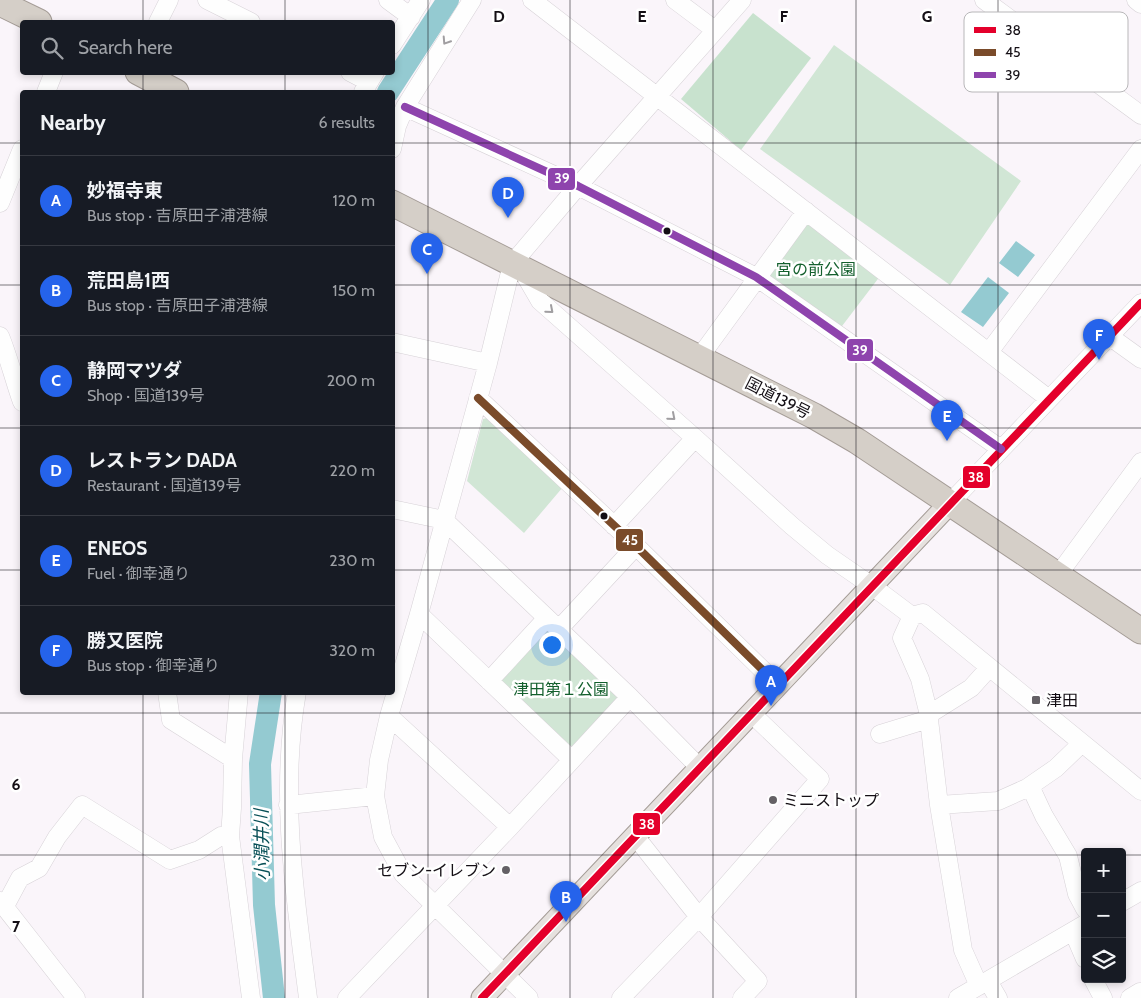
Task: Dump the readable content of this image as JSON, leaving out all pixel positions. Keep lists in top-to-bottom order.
{
  "streets": {
    "highway": ["国道139号"]
  },
  "water": ["小潤井川"],
  "parks": ["宮の前公園", "津田第１公園"],
  "places": {
    "transit": ["津田"],
    "other": ["ミニストップ", "セブン-イレブン"]
  },
  "lines": ["transit line 39", "transit line 38", "transit line 45"],
  "legend": ["38", "45", "39"],
  "page": {
    "search": "Search here",
    "heading": ["Nearby", "6 results"],
    "list": [
      {
        "mark": "A",
        "name": "妙福寺東",
        "note": "Bus stop · 吉原田子浦港線",
        "value": "120 m"
      },
      {
        "mark": "B",
        "name": "荒田島1西",
        "note": "Bus stop · 吉原田子浦港線",
        "value": "150 m"
      },
      {
        "mark": "C",
        "name": "静岡マツダ",
        "note": "Shop · 国道139号",
        "value": "200 m"
      },
      {
        "mark": "D",
        "name": "レストラン DADA",
        "note": "Restaurant · 国道139号",
        "value": "220 m"
      },
      {
        "mark": "E",
        "name": "ENEOS",
        "note": "Fuel · 御幸通り",
        "value": "230 m"
      },
      {
        "mark": "F",
        "name": "勝又医院",
        "note": "Bus stop · 御幸通り",
        "value": "320 m"
      }
    ],
    "pins": [
      "D",
      "C",
      "F",
      "E",
      "A",
      "B"
    ],
    "map_buttons": ["+", "−"]
  },
  "grid": {
    "columns": [
      "D",
      "E",
      "F",
      "G"
    ],
    "rows": ["6", "7"]
  }
}
